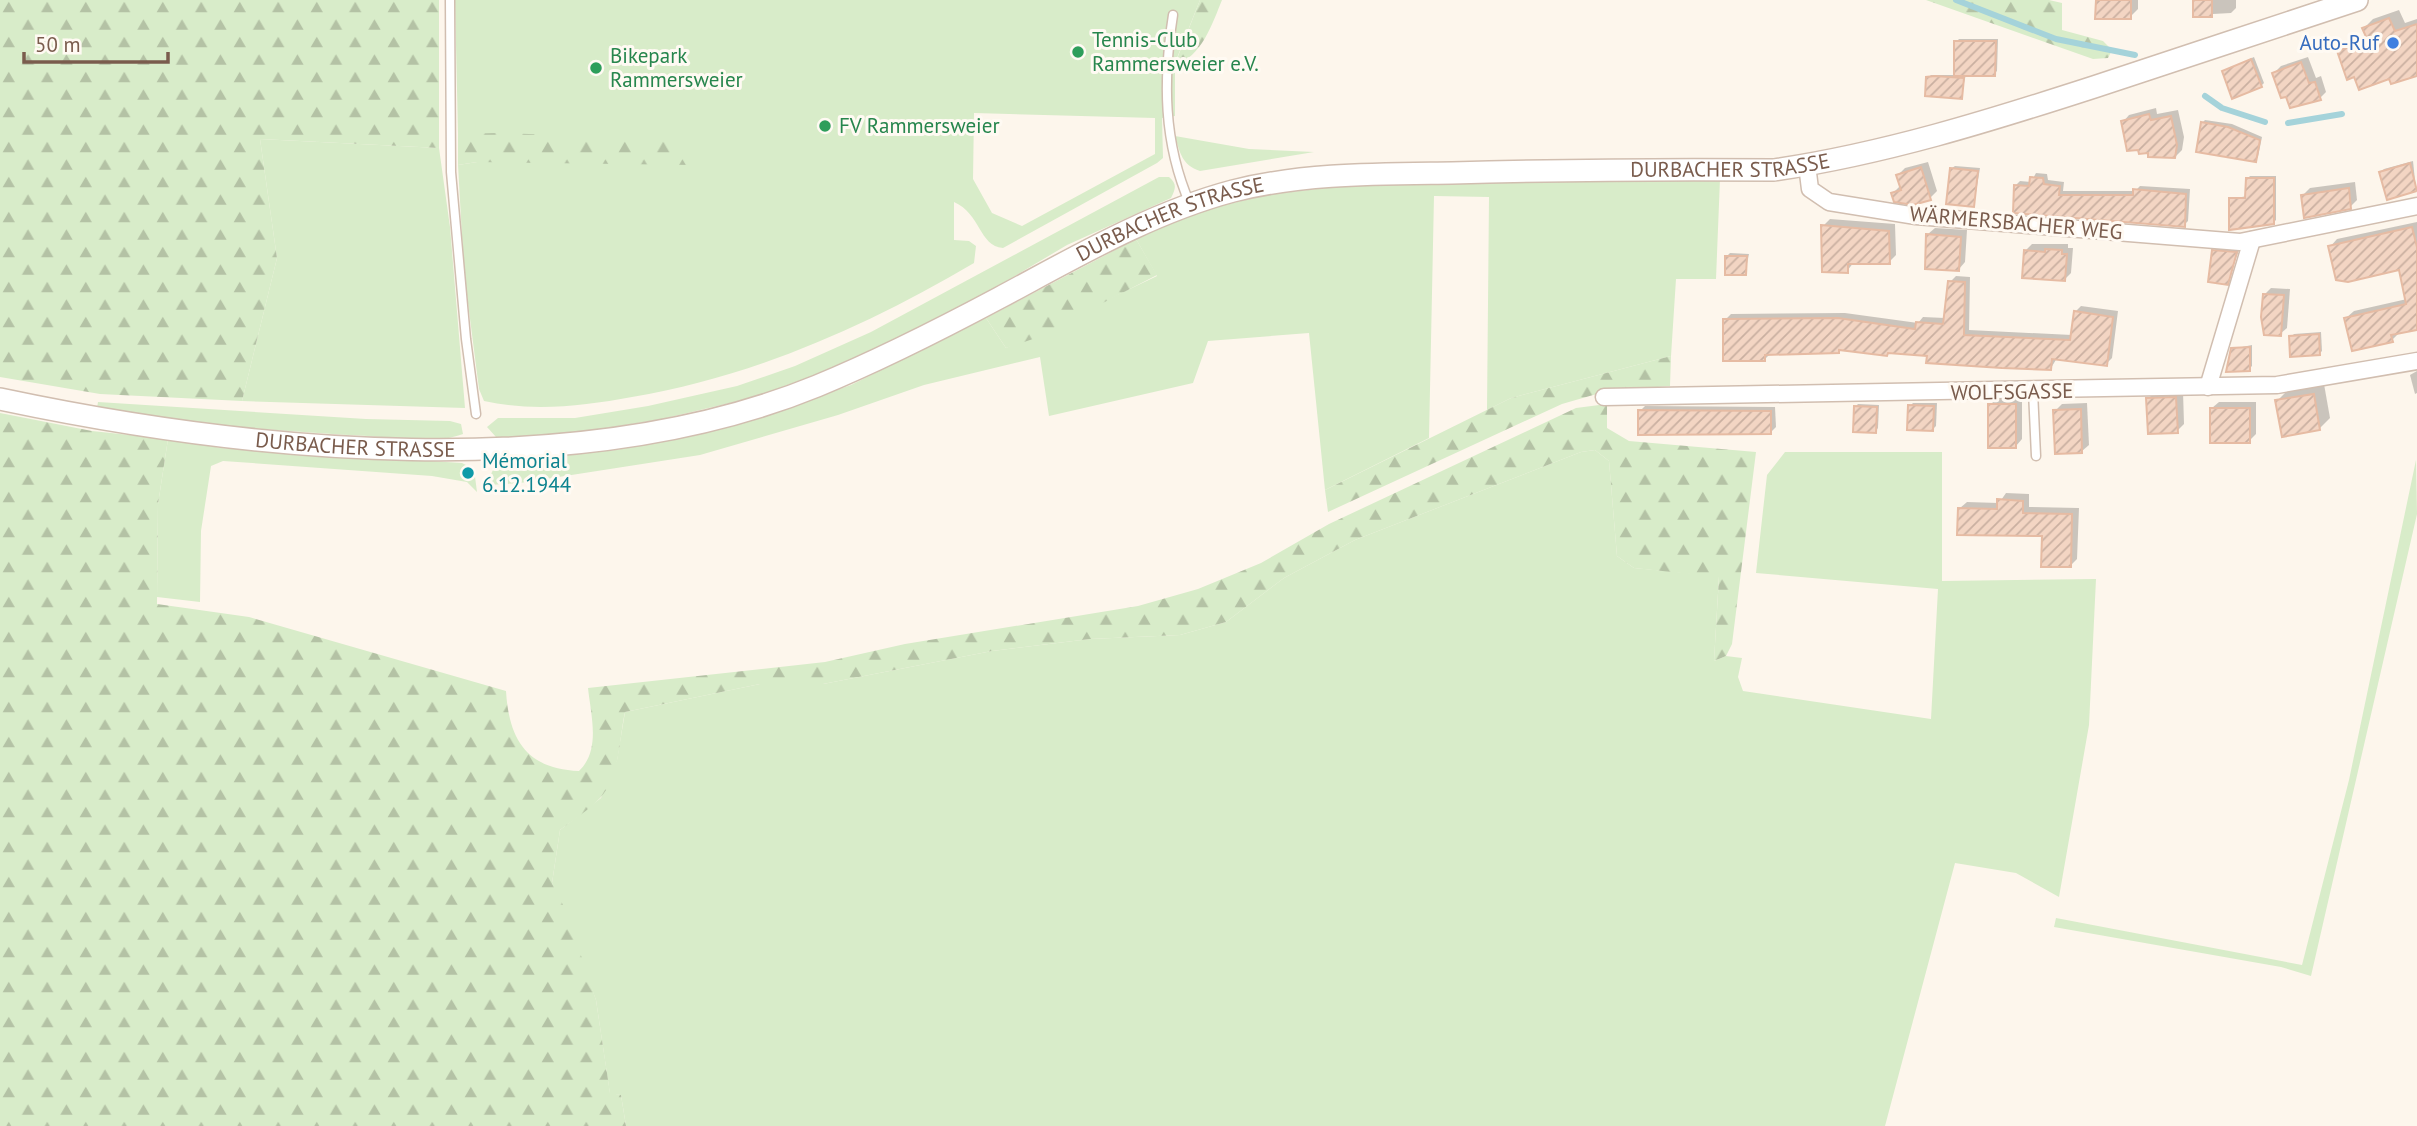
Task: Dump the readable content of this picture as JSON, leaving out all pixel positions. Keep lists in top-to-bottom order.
{
  "streets": {
    "street": ["DURBACHER STRASSE", "WÄRMERSBACHER WEG", "WOLFSGASSE"]
  },
  "crossings": [
    ["DURBACHER STRASSE", "WÄRMERSBACHER WEG"]
  ],
  "places": [
    "Auto-Ruf",
    "Tennis-Club Rammersweier e.V.",
    "Bikepark Rammersweier",
    "FV Rammersweier",
    "Mémorial 6.12.1944"
  ],
  "scale_bar": "50 m"
}
